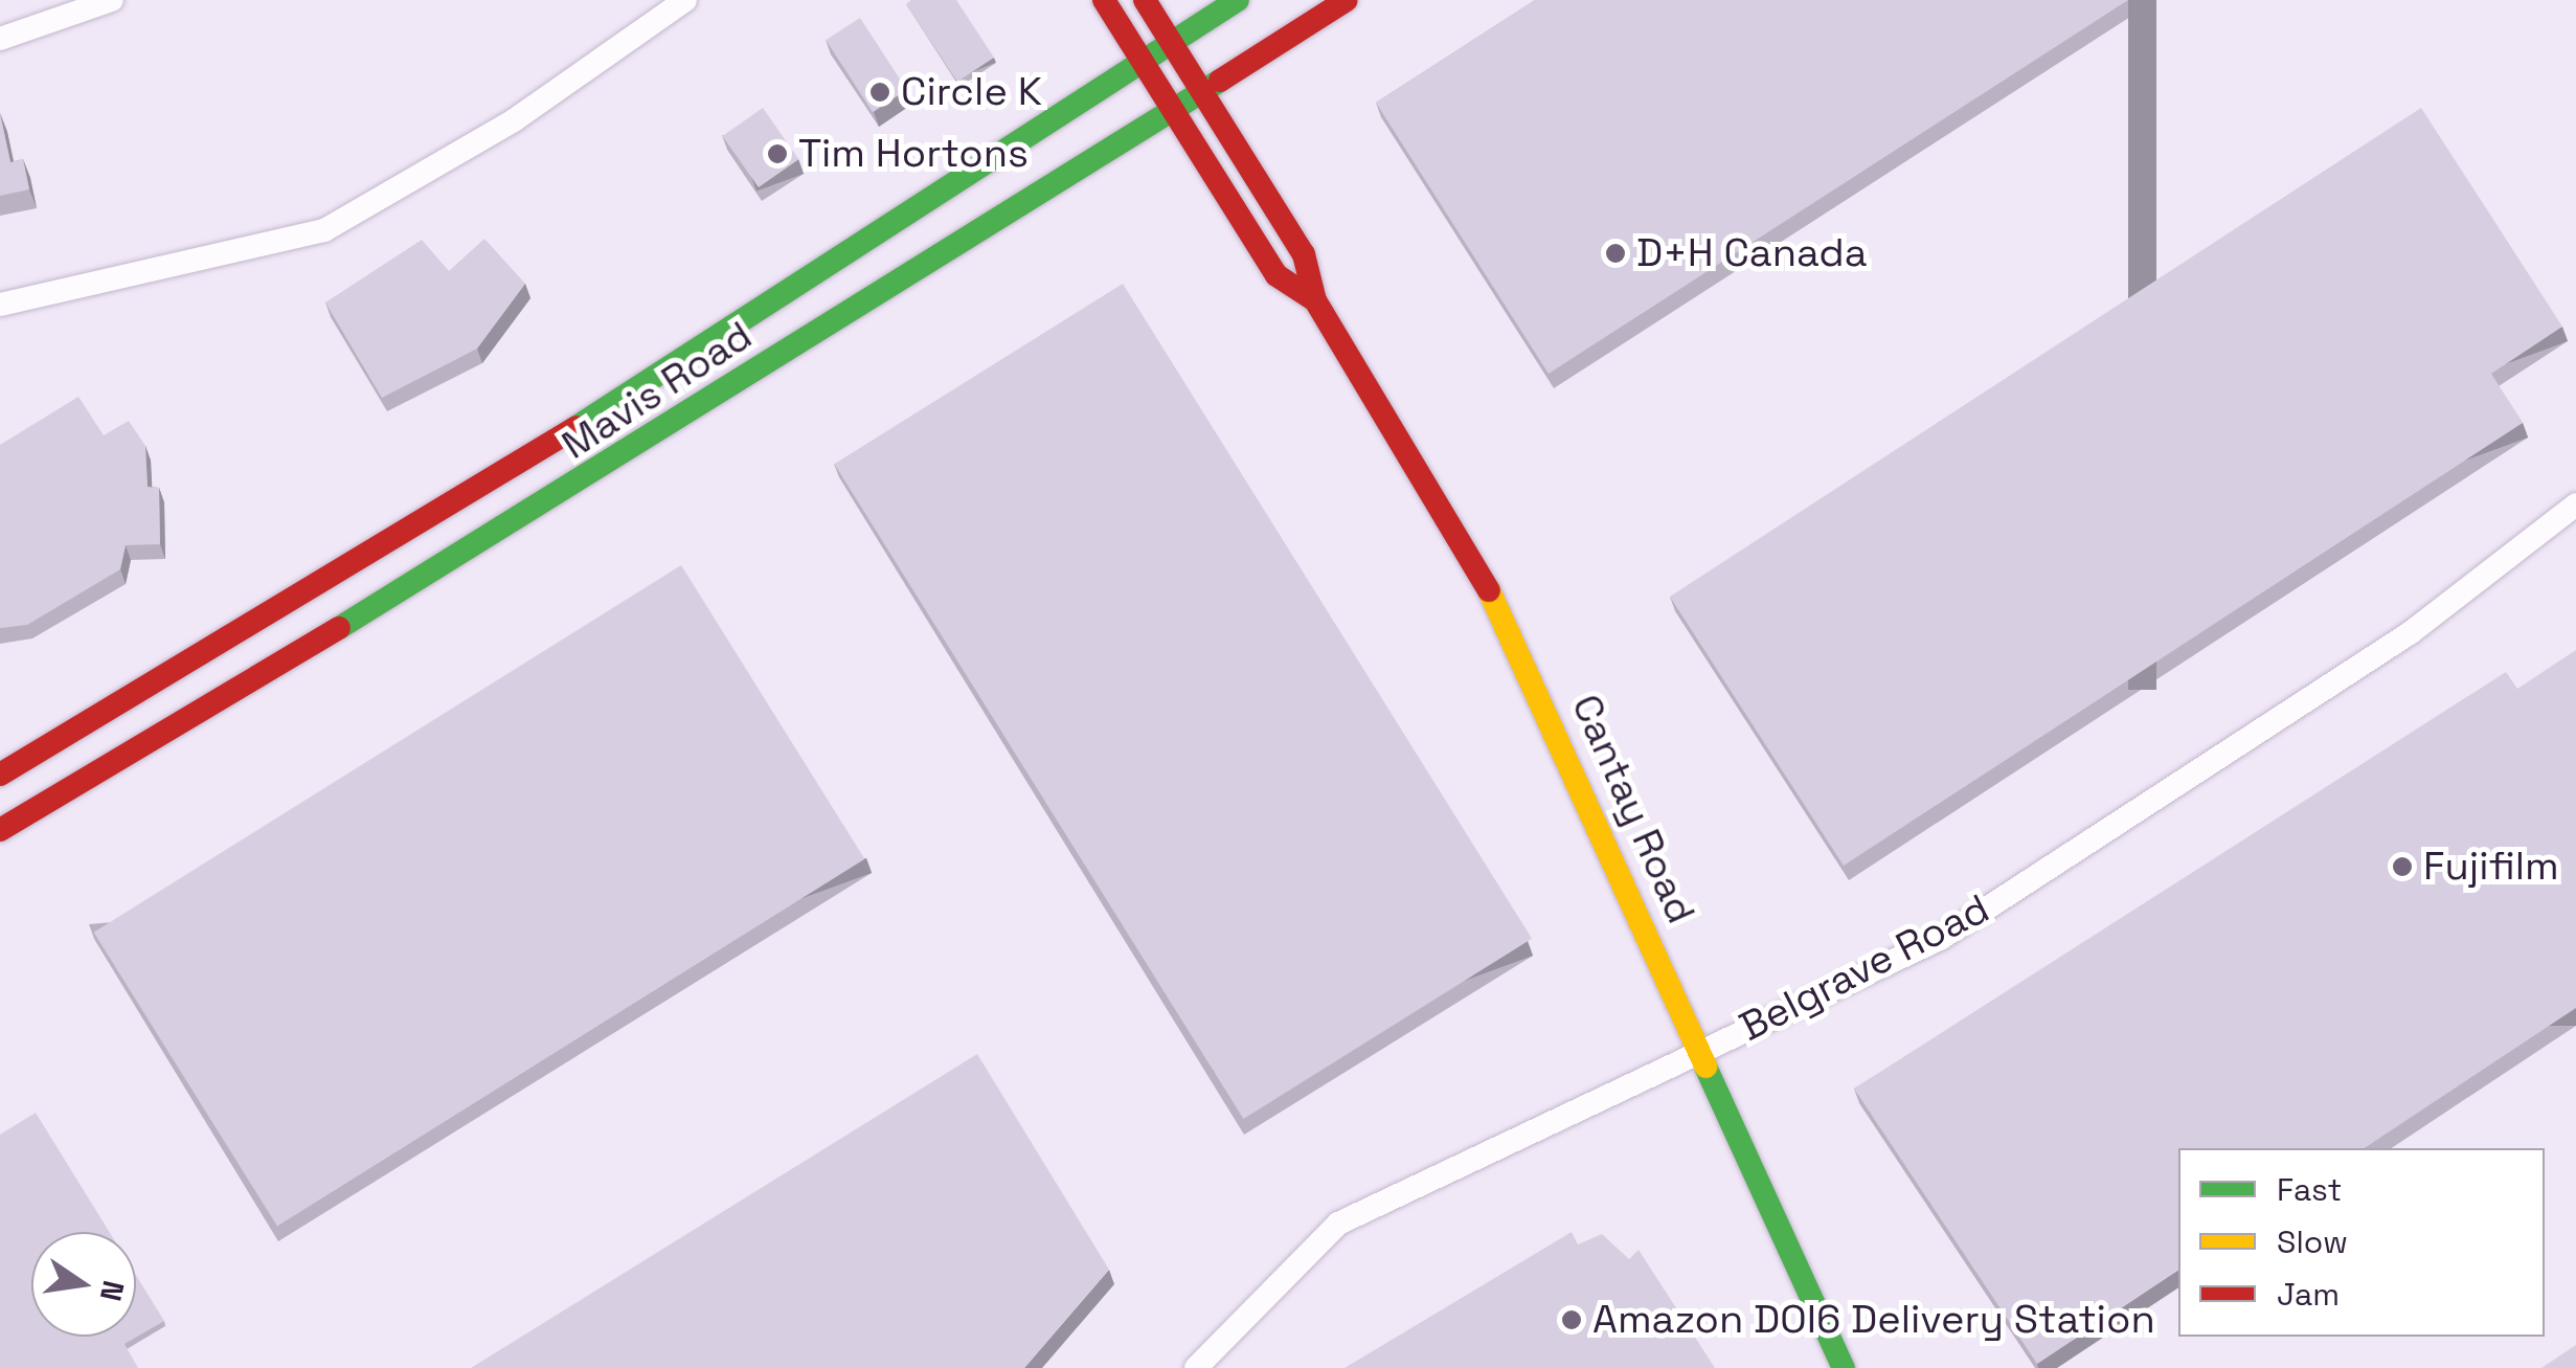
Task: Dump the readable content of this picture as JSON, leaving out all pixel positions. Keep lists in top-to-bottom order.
{
  "streets": {
    "main road": ["Mavis Road", "Cantay Road"],
    "street": ["Belgrave Road"]
  },
  "crossings": [
    ["Mavis Road", "Cantay Road"],
    ["Cantay Road", "Belgrave Road"]
  ],
  "places": [
    "Circle K",
    "Tim Hortons",
    "D+H Canada",
    "Fujifilm",
    "Amazon DOI6 Delivery Station"
  ],
  "legend": ["Fast", "Slow", "Jam"],
  "north": "right"
}
